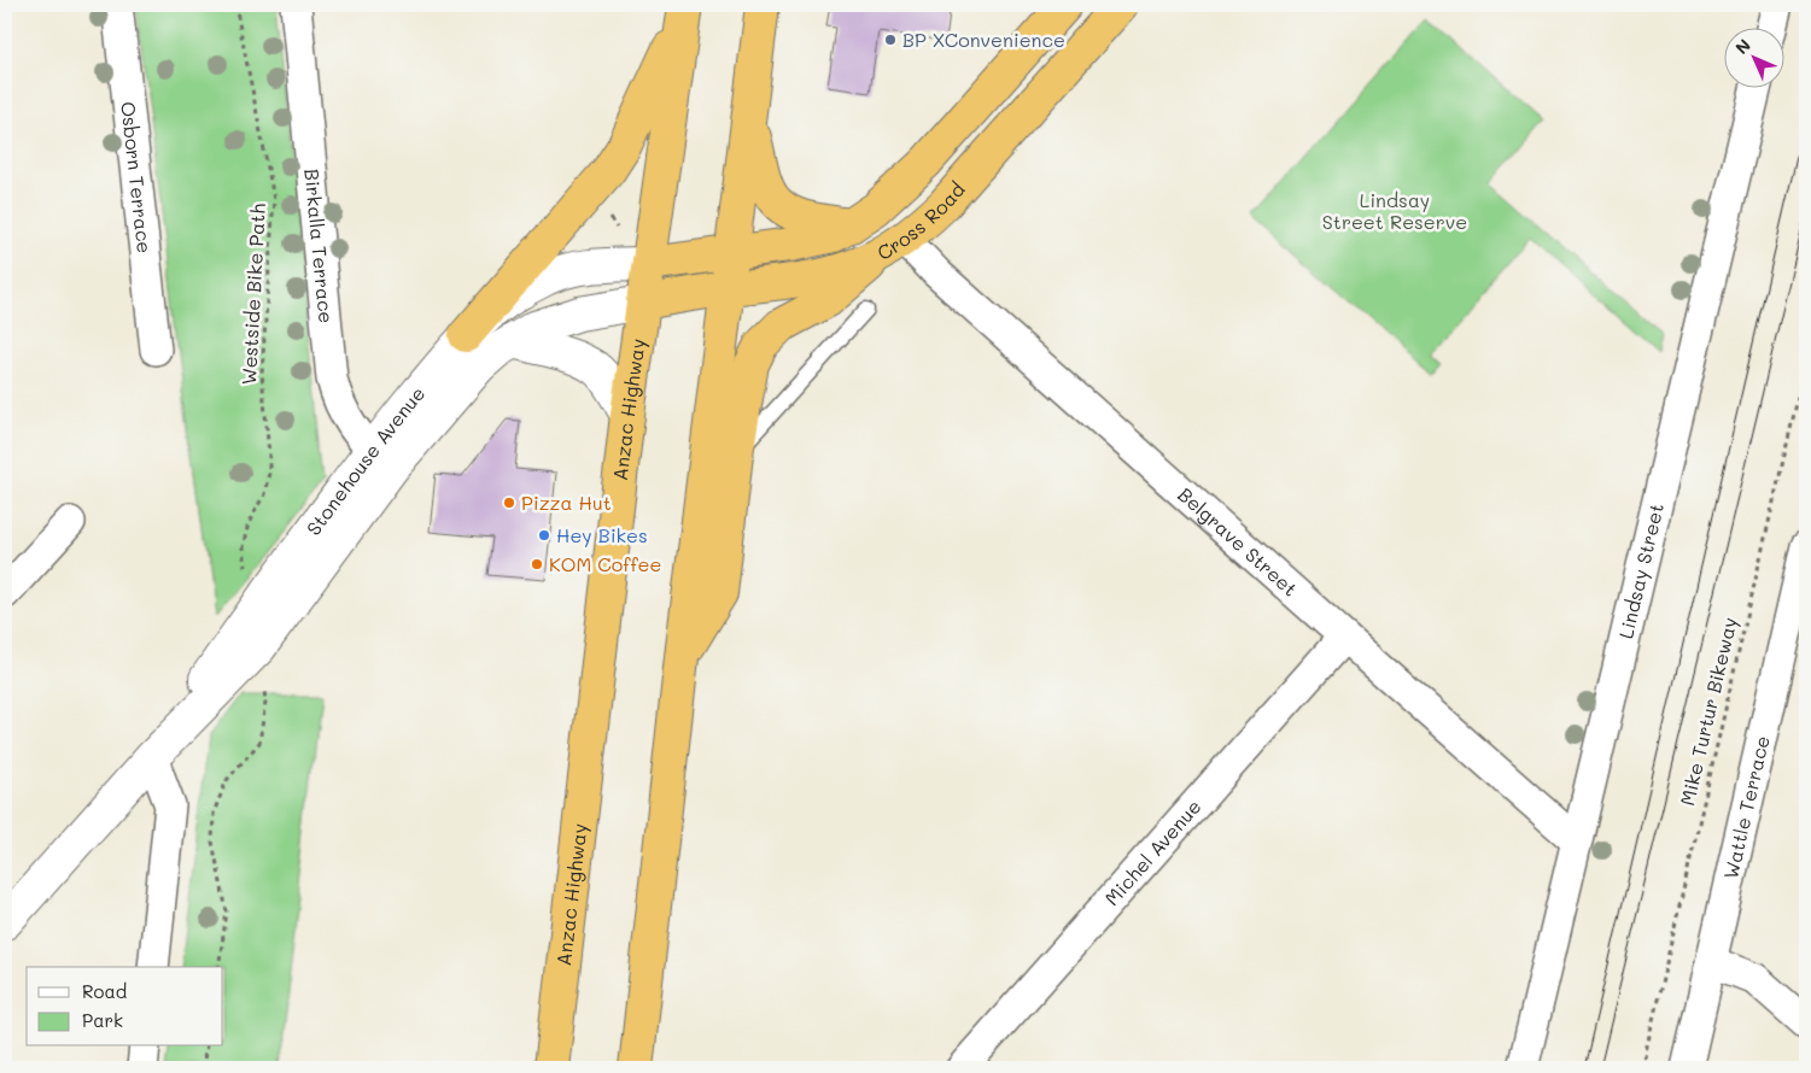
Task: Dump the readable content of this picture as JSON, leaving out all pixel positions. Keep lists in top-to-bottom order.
{
  "streets": {
    "highway": ["Cross Road", "Anzac Highway"],
    "street": [
      "Osborn Terrace",
      "Birkalla Terrace",
      "Stonehouse Avenue",
      "Belgrave Street",
      "Lindsay Street",
      "Wattle Terrace",
      "Michel Avenue"
    ],
    "path": ["Westside Bike Path", "Mike Turtur Bikeway"]
  },
  "crossings": [
    ["Cross Road", "Anzac Highway"],
    ["Cross Road", "Stonehouse Avenue"],
    ["Cross Road", "Belgrave Street"],
    ["Birkalla Terrace", "Stonehouse Avenue"],
    ["Anzac Highway", "Stonehouse Avenue"],
    ["Belgrave Street", "Lindsay Street"],
    ["Belgrave Street", "Michel Avenue"]
  ],
  "parks": ["Lindsay Street Reserve"],
  "places": [
    "BP XConvenience",
    "Pizza Hut",
    "Hey Bikes",
    "KOM Coffee"
  ],
  "legend": ["Road", "Park"],
  "north": "top left"
}
